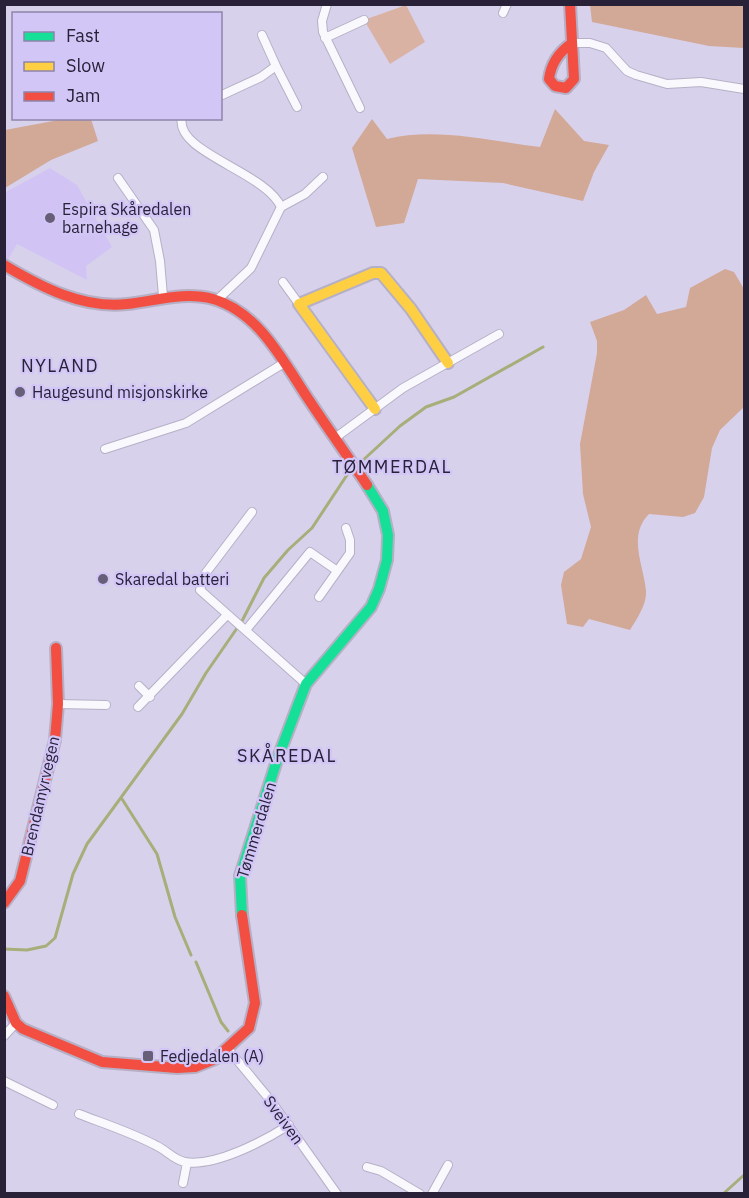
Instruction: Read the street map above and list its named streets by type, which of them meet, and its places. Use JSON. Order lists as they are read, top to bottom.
{
  "streets": {
    "street": ["Brendamyrvegen", "Tømmerdalen", "Sveiven"]
  },
  "crossings": [
    ["Tømmerdalen", "Sveiven"]
  ],
  "districts": ["NYLAND", "TØMMERDAL", "SKÅREDAL"],
  "places": {
    "other": ["Espira Skåredalen barnehage", "Haugesund misjonskirke", "Skaredal batteri"],
    "transit": ["Fedjedalen (A)"]
  },
  "legend": ["Fast", "Slow", "Jam"]
}
